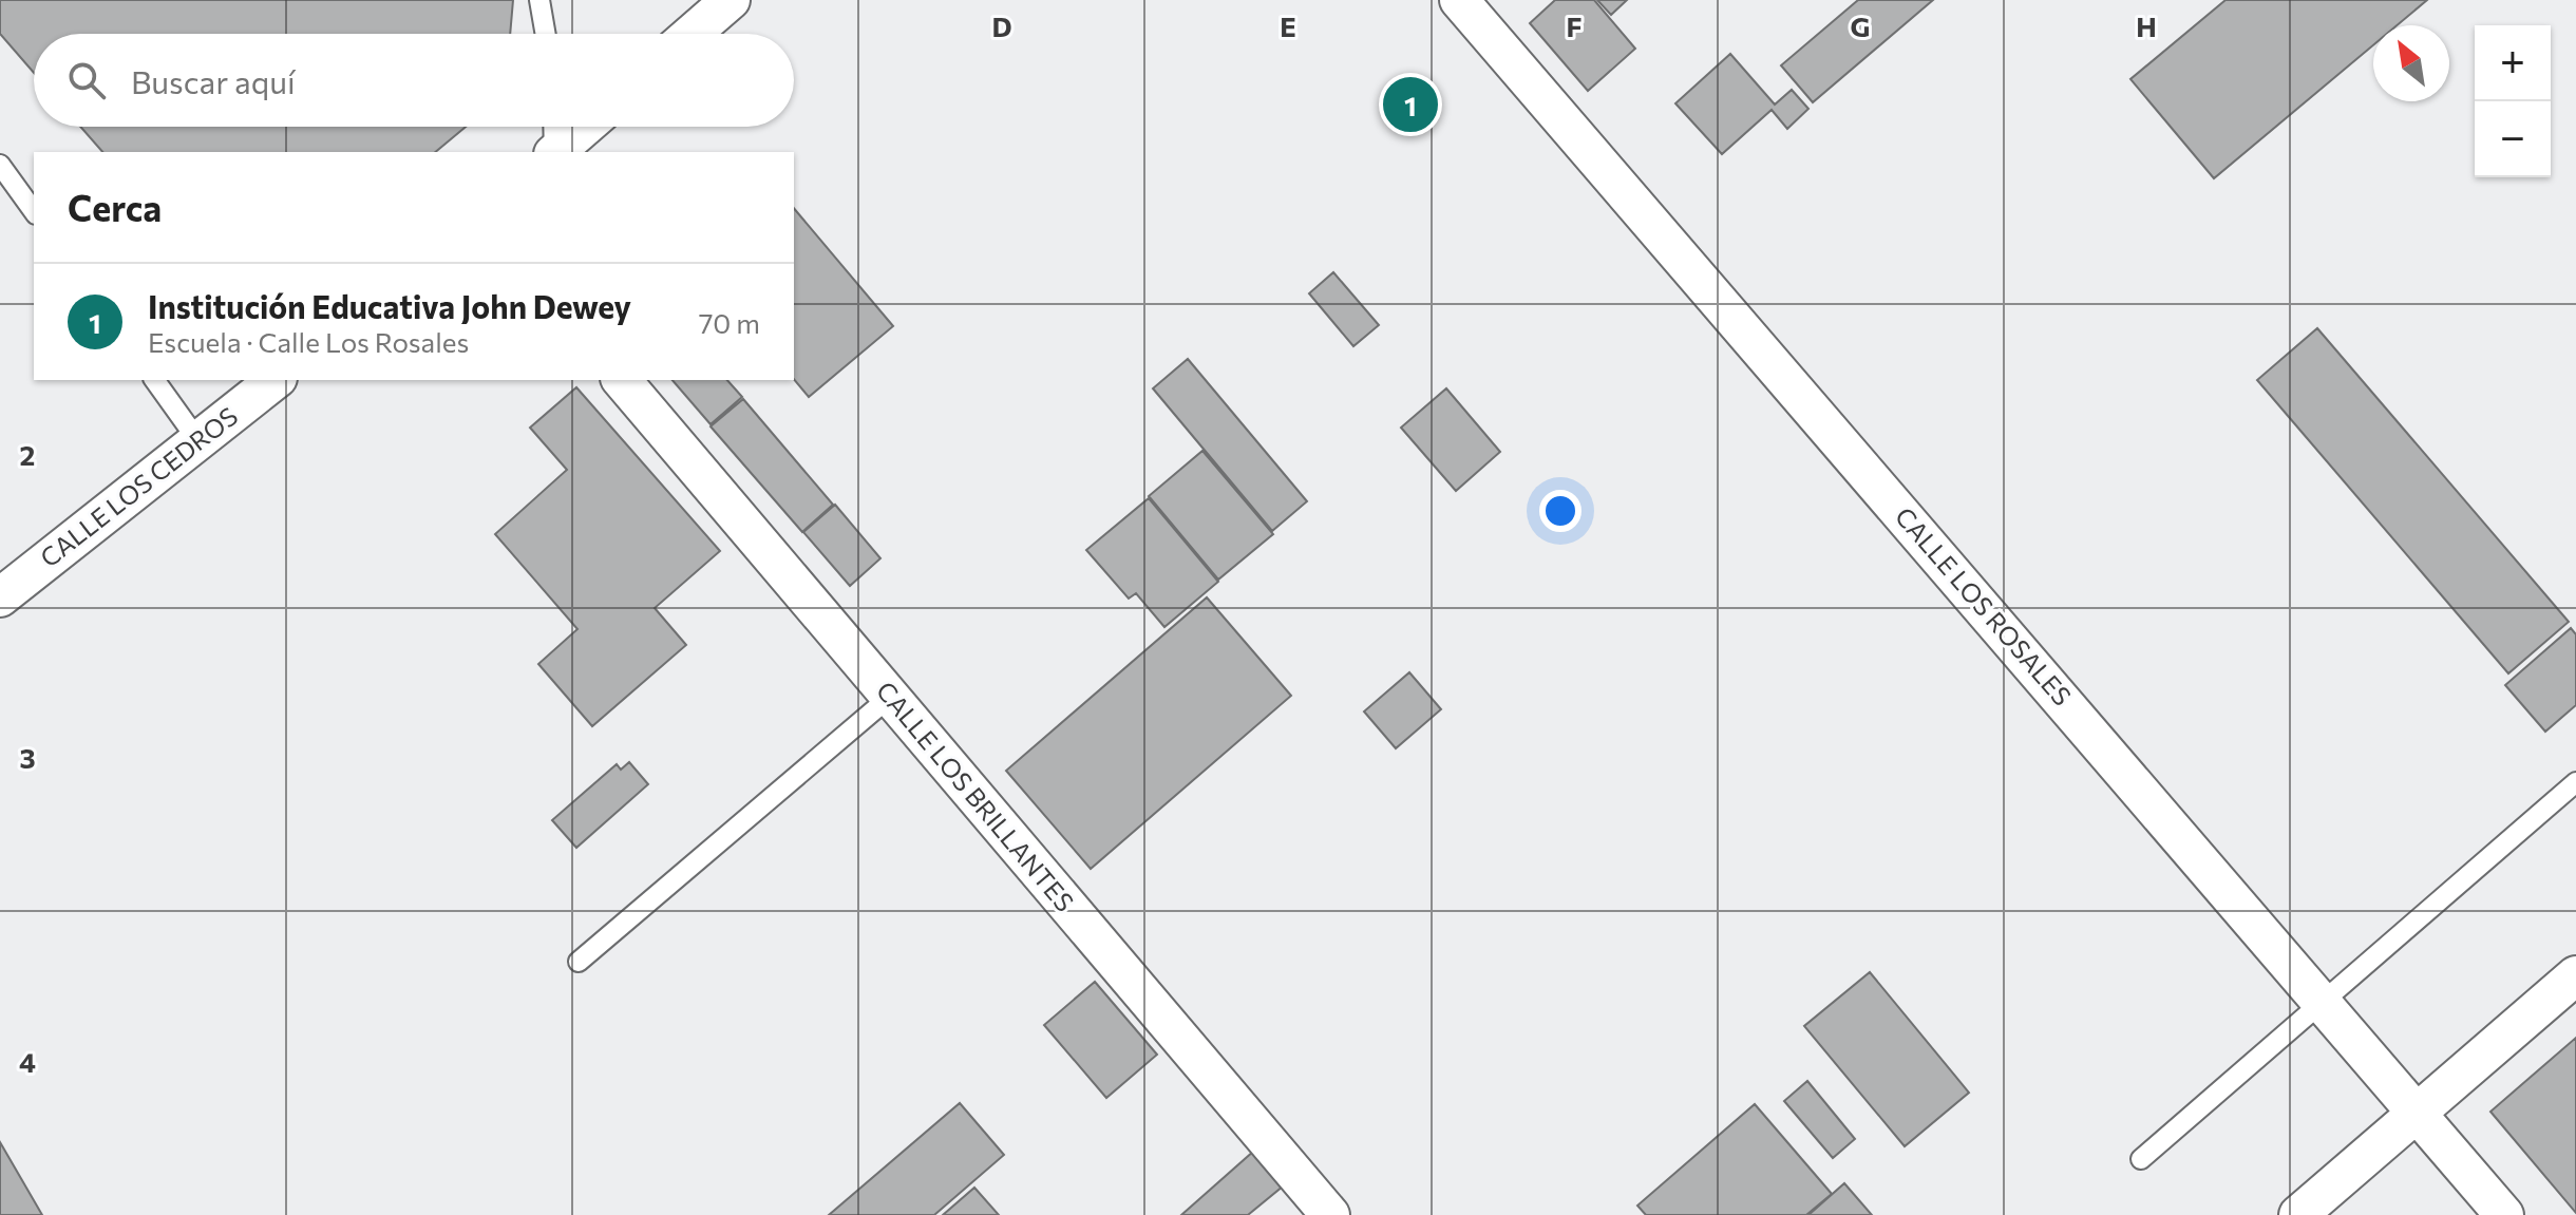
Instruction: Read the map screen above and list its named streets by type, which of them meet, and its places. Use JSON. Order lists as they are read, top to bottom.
{
  "streets": {
    "street": ["CALLE LOS CEDROS", "CALLE LOS ROSALES", "CALLE LOS BRILLANTES"]
  },
  "north": "top left",
  "page": {
    "map_buttons": ["+", "−"],
    "search": "Buscar aquí",
    "pins": "1",
    "heading": "Cerca",
    "list": [
      {
        "mark": "1",
        "name": "Institución Educativa John Dewey",
        "note": "Escuela · Calle Los Rosales",
        "value": "70 m"
      }
    ]
  },
  "grid": {
    "columns": [
      "D",
      "E",
      "F",
      "G",
      "H"
    ],
    "rows": ["2", "3", "4"]
  }
}
